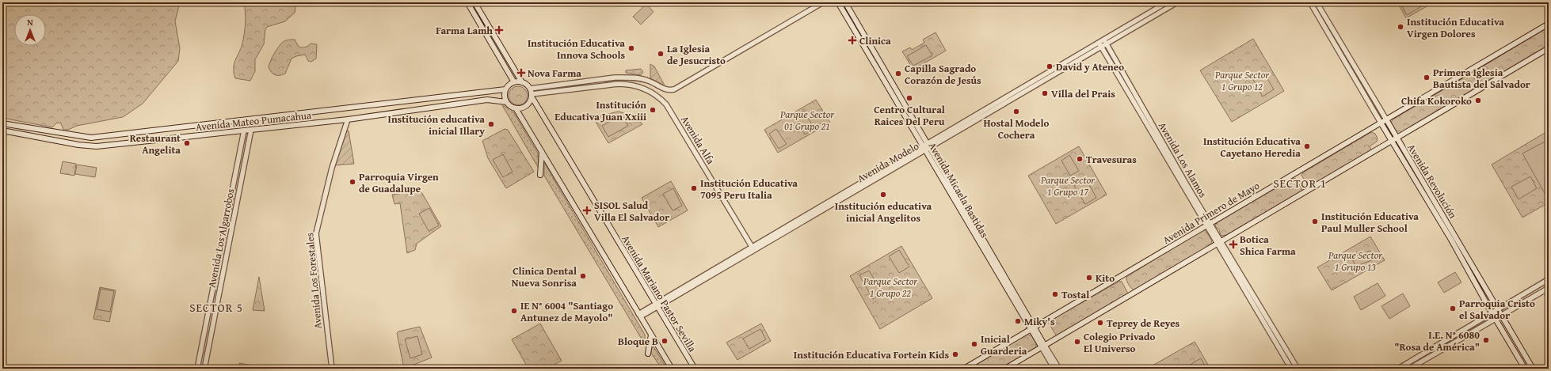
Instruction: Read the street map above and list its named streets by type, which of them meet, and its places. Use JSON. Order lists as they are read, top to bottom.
{
  "streets": {
    "main road": [
      "Avenida Mateo Pumacahua",
      "Avenida Revolución",
      "Avenida Micaela Bastidas",
      "Avenida Primero de Mayo",
      "Avenida Mariano Pastor Sevilla"
    ],
    "street": [
      "Avenida Alfa",
      "Avenida Los Alamos",
      "Avenida Modelo",
      "Avenida Los Algarrobos",
      "Avenida Los Forestales"
    ]
  },
  "crossings": [
    ["Avenida Mateo Pumacahua", "Avenida Alfa"],
    ["Avenida Mateo Pumacahua", "Avenida Los Algarrobos"],
    ["Avenida Mateo Pumacahua", "Avenida Los Forestales"],
    ["Avenida Mateo Pumacahua", "Avenida Mariano Pastor Sevilla"],
    ["Avenida Alfa", "Avenida Modelo"],
    ["Avenida Alfa", "Avenida Mariano Pastor Sevilla"],
    ["Avenida Los Alamos", "Avenida Modelo"],
    ["Avenida Los Alamos", "Avenida Primero de Mayo"],
    ["Avenida Modelo", "Avenida Micaela Bastidas"],
    ["Avenida Modelo", "Avenida Mariano Pastor Sevilla"],
    ["Avenida Revolución", "Avenida Primero de Mayo"],
    ["Avenida Micaela Bastidas", "Avenida Primero de Mayo"]
  ],
  "districts": ["SECTOR 1", "SECTOR 5"],
  "parks": [
    "Parque Sector 1 Grupo 12",
    "Parque Sector 01 Grupo 21",
    "Parque Sector 1 Grupo 17",
    "Parque Sector 1 Grupo 13",
    "Parque Sector 1 Grupo 22"
  ],
  "places": {
    "other": [
      "Institución Educativa Virgen Dolores",
      "Institución Educativa Innova Schools",
      "La Iglesia de Jesucristo",
      "David y Ateneo",
      "Capilla Sagrado Corazón de Jesús",
      "Primera Iglesia Bautista del Salvador",
      "Villa del Prais",
      "Centro Cultural Raices Del Peru",
      "Chifa Kokoroko",
      "Institución Educativa Juan Xxiii",
      "Hostal Modelo Cochera",
      "Institución educativa inicial Illary",
      "Restaurant Angelita",
      "Institución Educativa Cayetano Heredia",
      "Travesuras",
      "Parroquia Virgen de Guadalupe",
      "Institución Educativa 7095 Peru Italia",
      "Institución educativa inicial Angelitos",
      "Institución Educativa Paul Muller School",
      "Clinica Dental Nueva Sonrisa",
      "Kito",
      "Tostal",
      "Parroquia Cristo el Salvador",
      "IE N° 6004 \"Santiago Antunez de Mayolo\"",
      "Miky's",
      "Teprey de Reyes",
      "I.E. N° 6080 \"Rosa de América\"",
      "Bloque B",
      "Colegio Privado El Universo",
      "Inicial Guarderia",
      "Institución Educativa Fortein Kids"
    ],
    "health": [
      "Farma Lamh",
      "Clinica",
      "Nova Farma",
      "SISOL Salud Villa El Salvador",
      "Botica Shica Farma"
    ]
  },
  "north": "top"
}
